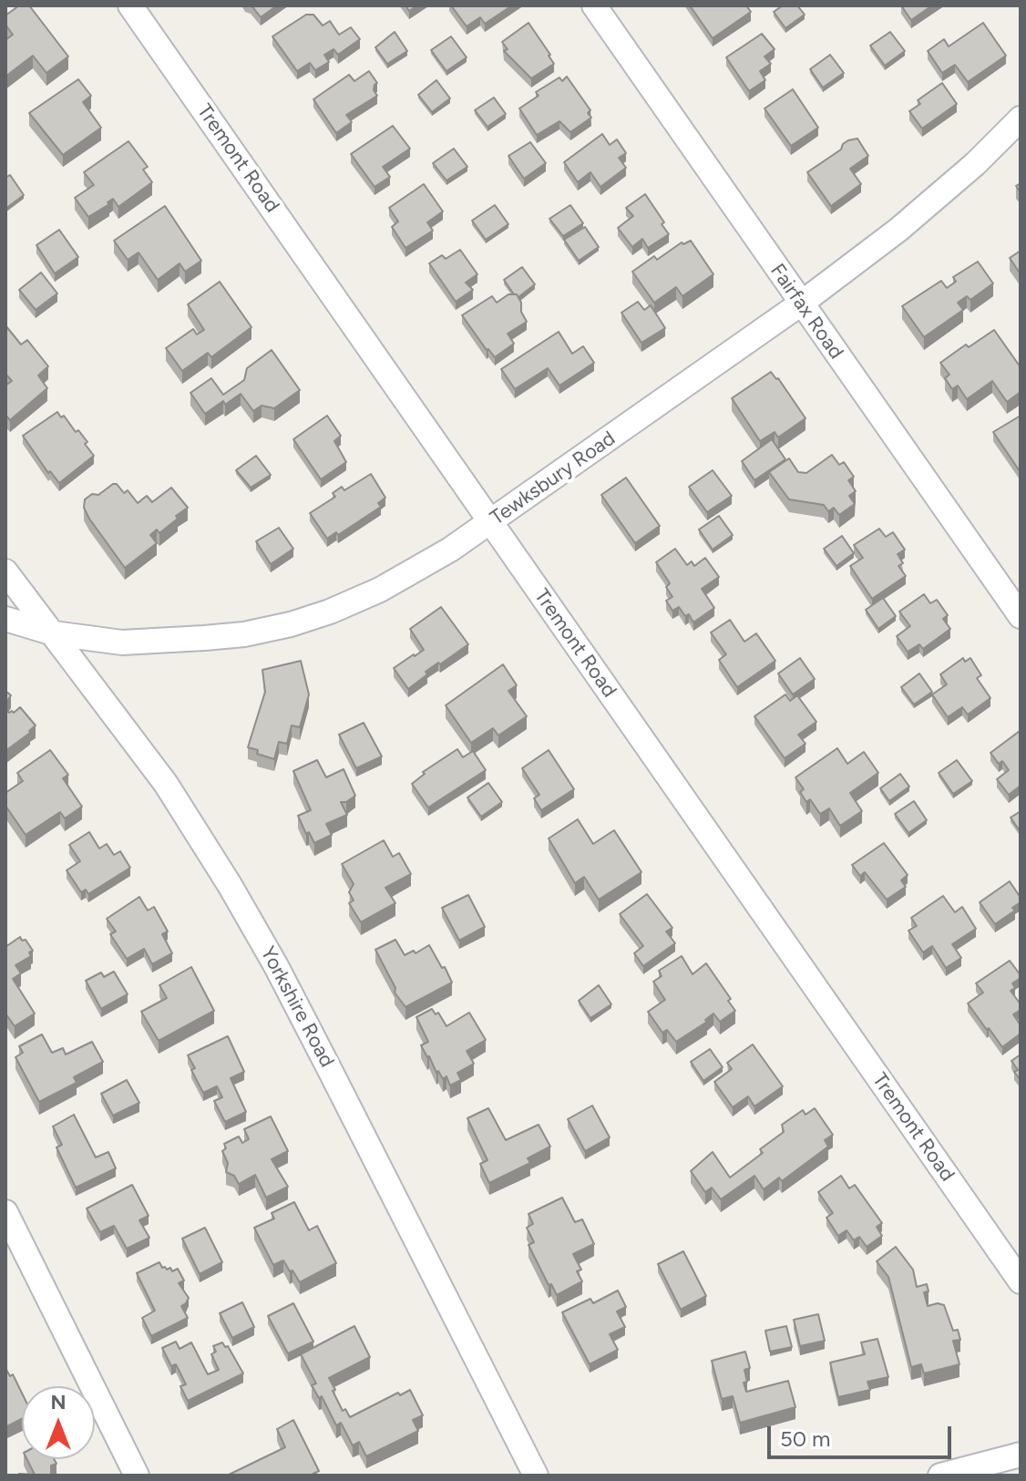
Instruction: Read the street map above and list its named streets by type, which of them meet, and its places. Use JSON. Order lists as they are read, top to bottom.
{
  "streets": {
    "street": [
      "Tremont Road",
      "Fairfax Road",
      "Tewksbury Road",
      "Yorkshire Road"
    ]
  },
  "crossings": [
    ["Tremont Road", "Tewksbury Road"],
    ["Fairfax Road", "Tewksbury Road"],
    ["Tewksbury Road", "Yorkshire Road"]
  ],
  "scale_bar": "50 m",
  "north": "top"
}
